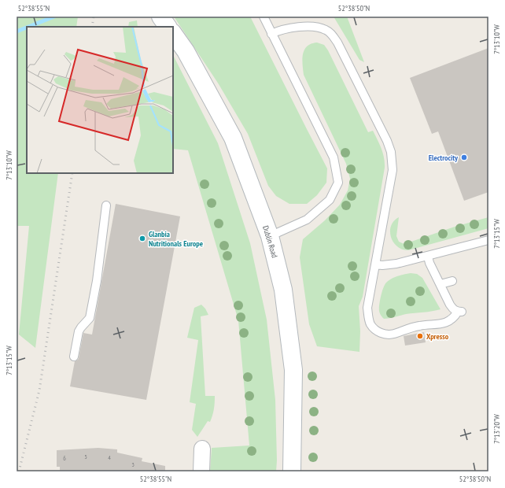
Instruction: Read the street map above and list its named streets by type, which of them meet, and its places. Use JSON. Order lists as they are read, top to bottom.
{
  "streets": {
    "main road": ["Dublin Road"]
  },
  "places": ["Electrocity", "Glanbia Nutritionals Europe", "Xpresso"],
  "house_numbers": [
    "5",
    "4",
    "6",
    "3"
  ],
  "coordinates": [
    "52°38'55\"N",
    "52°38'50\"N",
    "7°13'10\"W",
    "7°13'15\"W",
    "7°13'20\"W"
  ]
}
